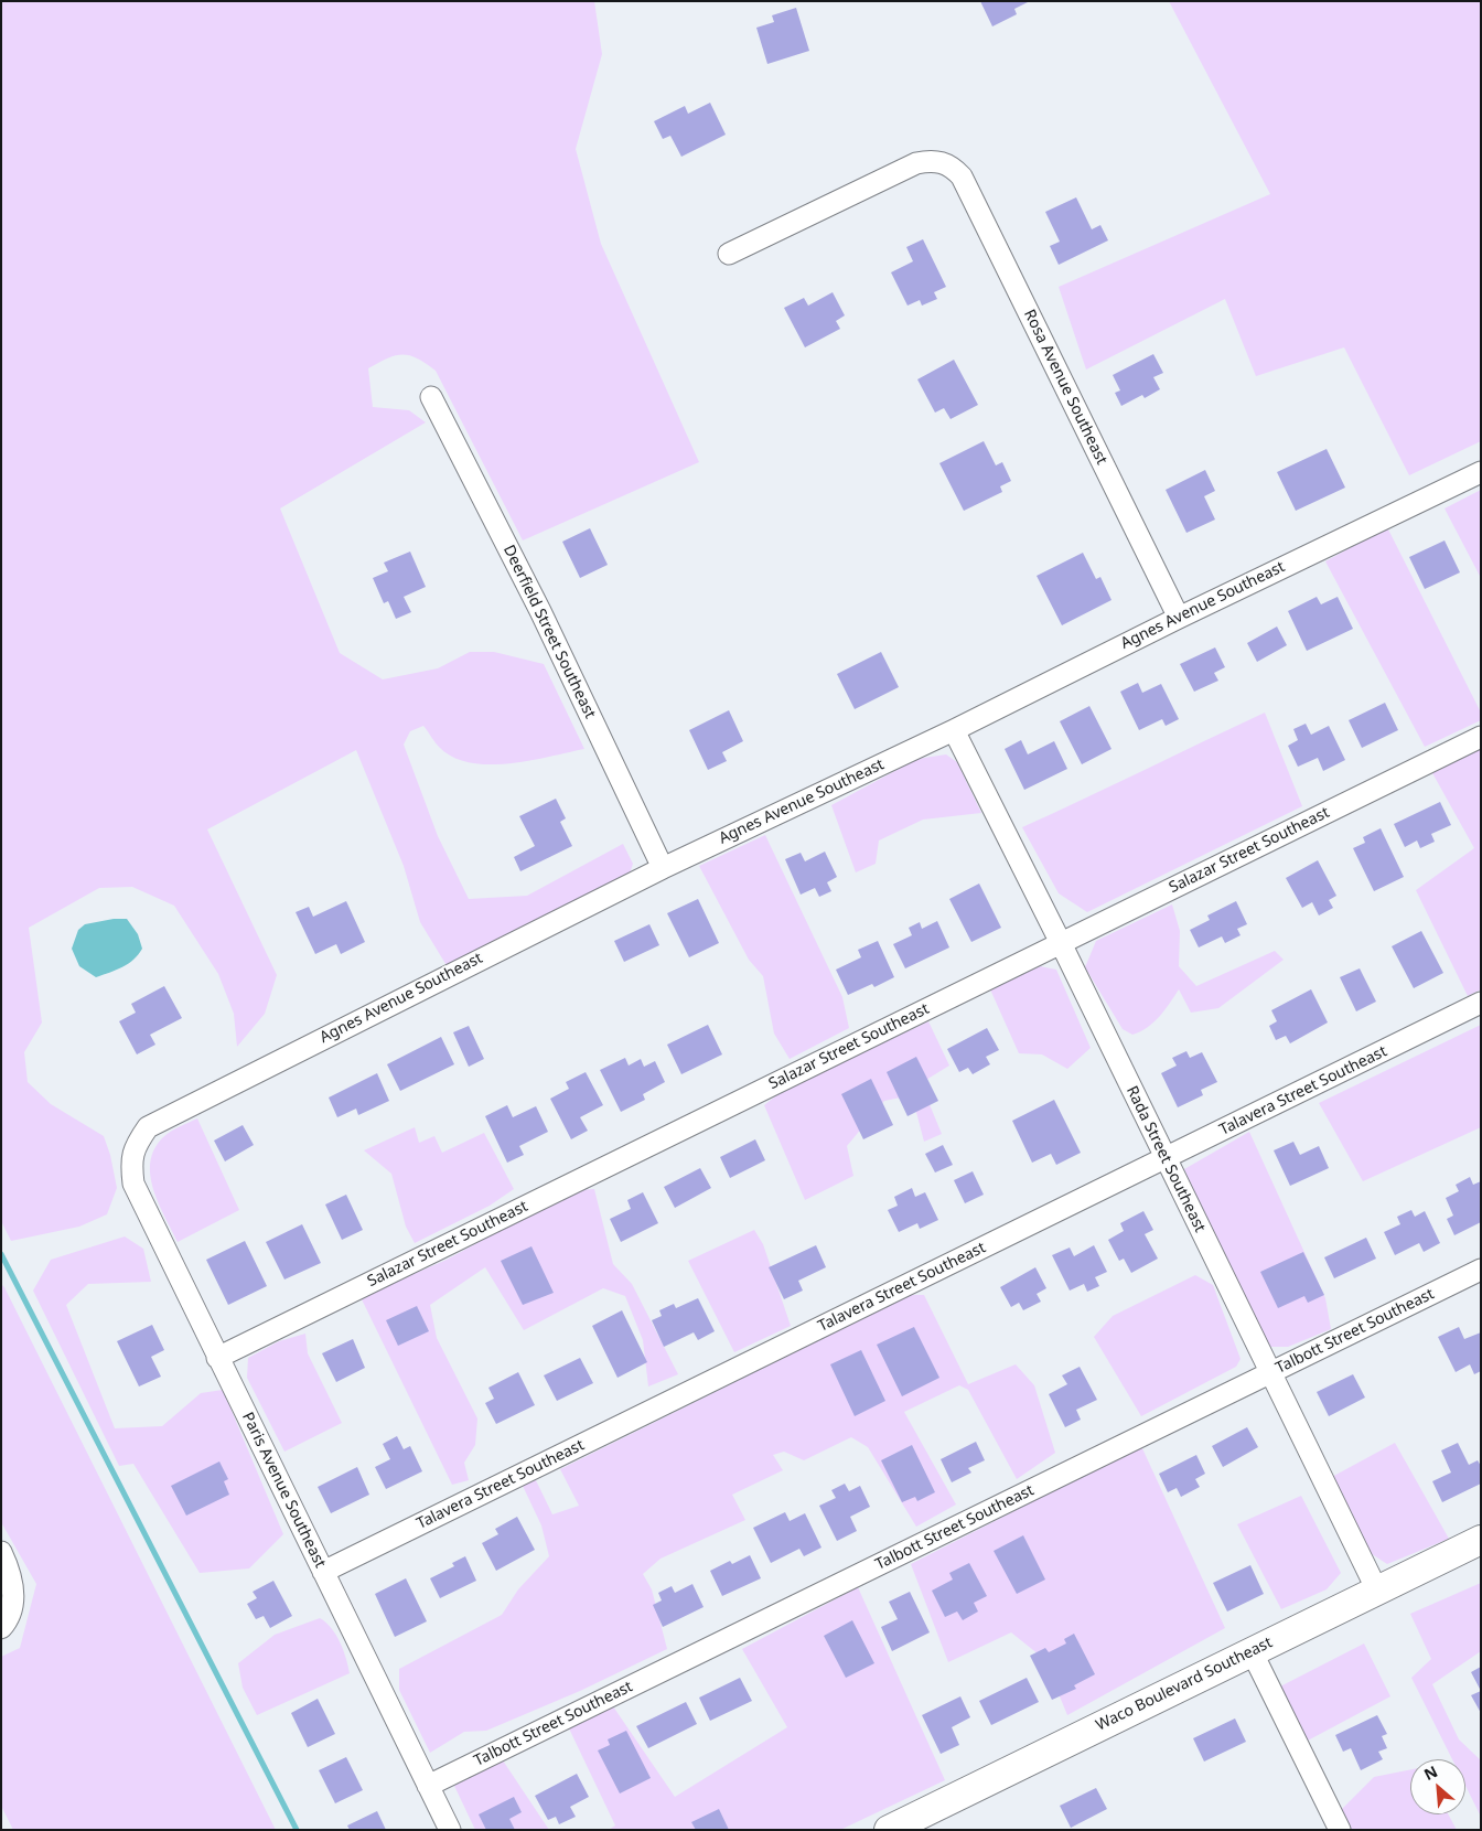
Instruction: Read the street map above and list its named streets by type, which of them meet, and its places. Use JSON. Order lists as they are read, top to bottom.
{
  "streets": {
    "street": [
      "Rosa Avenue Southeast",
      "Agnes Avenue Southeast",
      "Deerfield Street Southeast",
      "Salazar Street Southeast",
      "Talavera Street Southeast",
      "Rada Street Southeast",
      "Talbott Street Southeast",
      "Paris Avenue Southeast",
      "Waco Boulevard Southeast"
    ]
  },
  "crossings": [
    ["Rosa Avenue Southeast", "Agnes Avenue Southeast"],
    ["Agnes Avenue Southeast", "Deerfield Street Southeast"],
    ["Agnes Avenue Southeast", "Rada Street Southeast"],
    ["Agnes Avenue Southeast", "Paris Avenue Southeast"],
    ["Salazar Street Southeast", "Rada Street Southeast"],
    ["Salazar Street Southeast", "Paris Avenue Southeast"],
    ["Talavera Street Southeast", "Rada Street Southeast"],
    ["Talavera Street Southeast", "Paris Avenue Southeast"],
    ["Rada Street Southeast", "Talbott Street Southeast"],
    ["Rada Street Southeast", "Waco Boulevard Southeast"],
    ["Talbott Street Southeast", "Paris Avenue Southeast"]
  ],
  "north": "top left"
}
